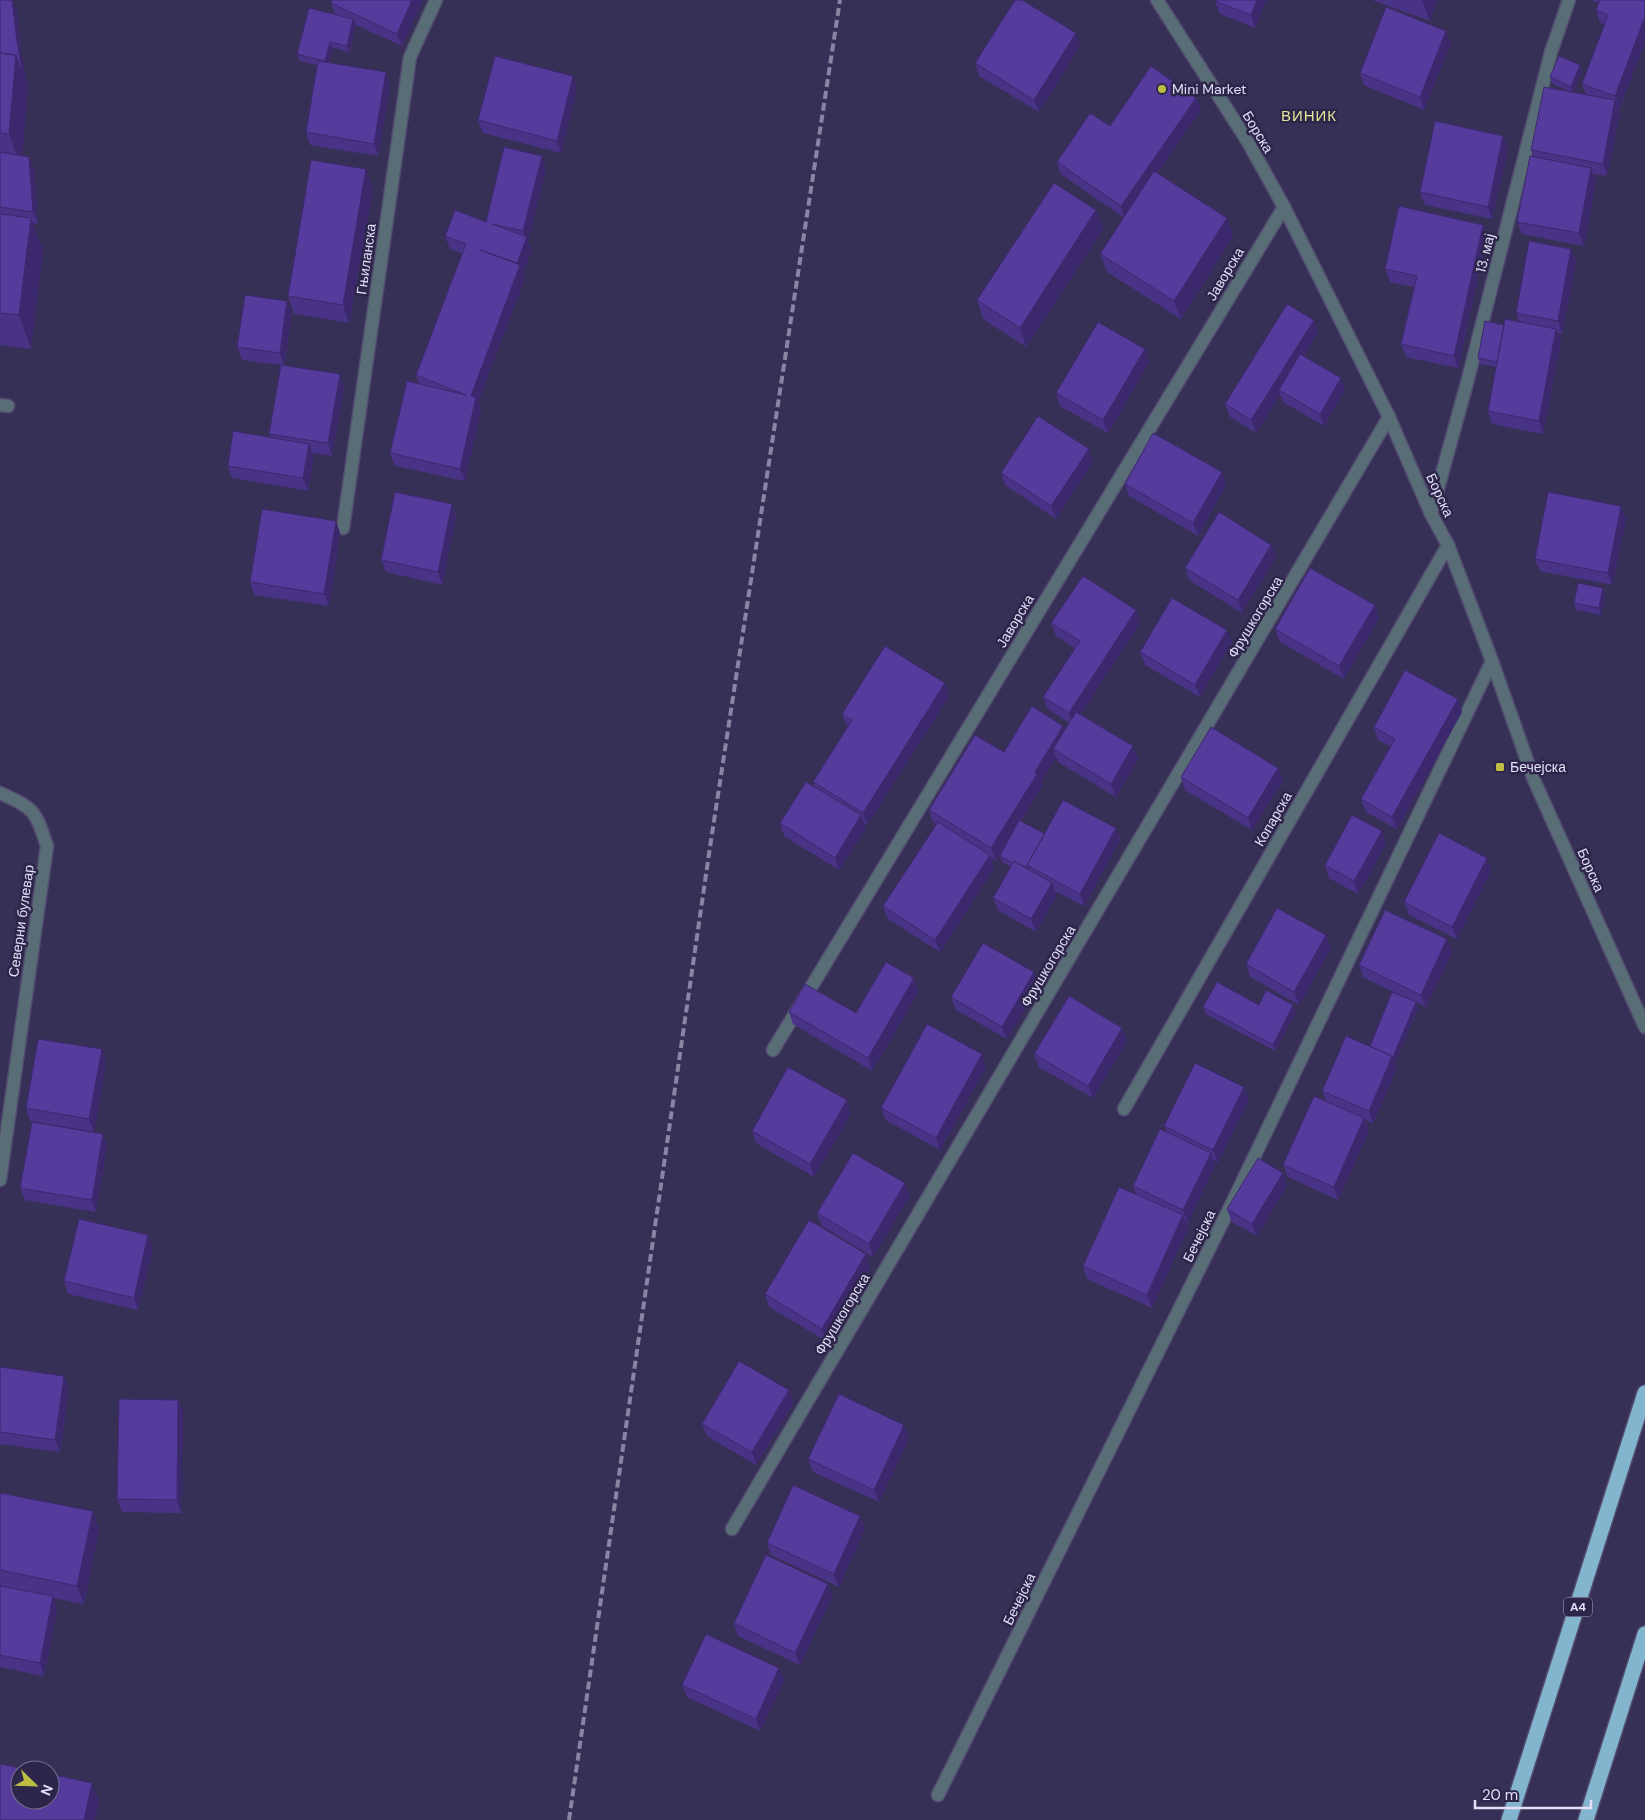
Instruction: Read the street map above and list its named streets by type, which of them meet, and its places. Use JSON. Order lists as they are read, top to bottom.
{
  "streets": {
    "highway": ["A4"],
    "street": [
      "Борска",
      "13. мај",
      "Гњиланска",
      "Јаворска",
      "Фрушкогорска",
      "Копарска",
      "Северни булевар",
      "Бечејска"
    ]
  },
  "crossings": [
    ["Борска", "13. мај"],
    ["Борска", "Јаворска"],
    ["Борска", "Фрушкогорска"],
    ["Борска", "Копарска"],
    ["Борска", "Бечејска"]
  ],
  "districts": ["ВИНИК"],
  "places": {
    "other": ["Mini Market"],
    "transit": ["Бечејска"]
  },
  "scale_bar": "20 m",
  "north": "bottom right"
}
